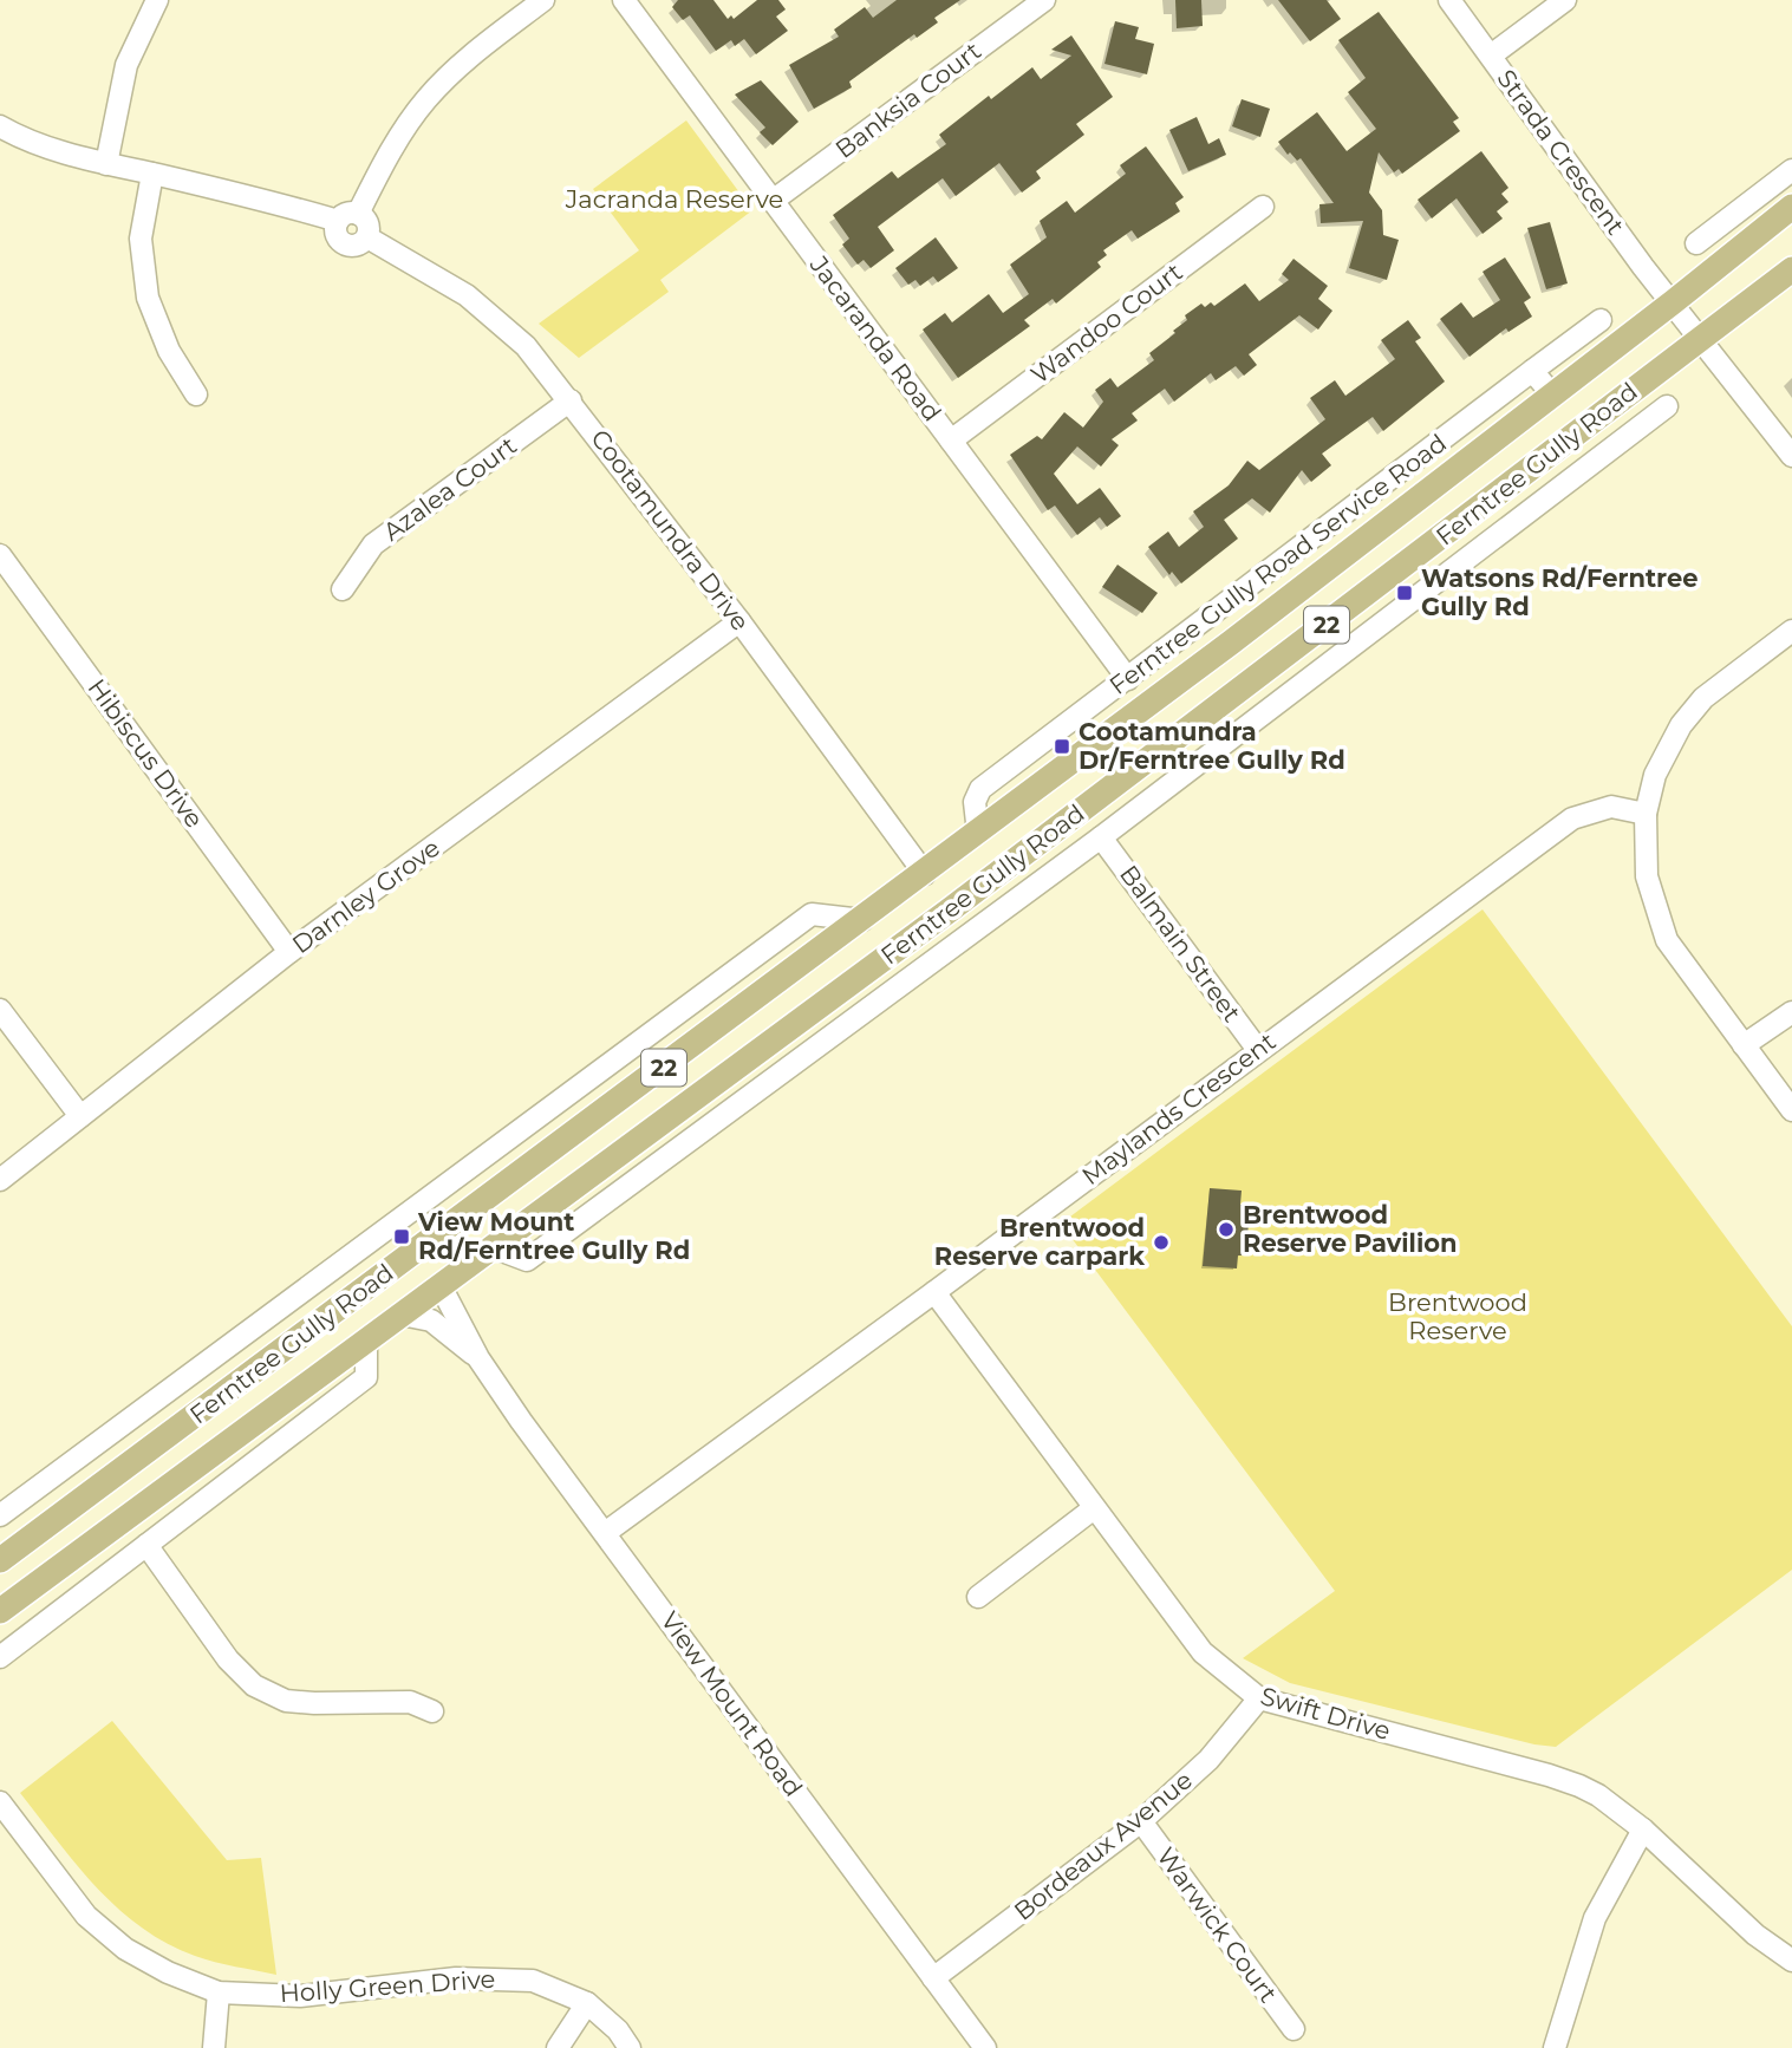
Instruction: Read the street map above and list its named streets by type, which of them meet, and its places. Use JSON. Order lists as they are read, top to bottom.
{
  "streets": {
    "main road": ["Ferntree Gully Road", "22"],
    "street": [
      "Banksia Court",
      "Strada Crescent",
      "Wandoo Court",
      "Jacaranda Road",
      "Azalea Court",
      "Cootamundra Drive",
      "Ferntree Gully Road Service Road",
      "Hibiscus Drive",
      "Darnley Grove",
      "Balmain Street",
      "Maylands Crescent",
      "View Mount Road",
      "Swift Drive",
      "Bordeaux Avenue",
      "Warwick Court",
      "Holly Green Drive"
    ]
  },
  "crossings": [
    ["Banksia Court", "Jacaranda Road"],
    ["Strada Crescent", "Ferntree Gully Road"],
    ["Wandoo Court", "Jacaranda Road"],
    ["Jacaranda Road", "Ferntree Gully Road Service Road"],
    ["Ferntree Gully Road", "Cootamundra Drive"],
    ["Ferntree Gully Road", "Ferntree Gully Road Service Road"],
    ["Ferntree Gully Road", "View Mount Road"],
    ["Azalea Court", "Cootamundra Drive"],
    ["Cootamundra Drive", "Darnley Grove"],
    ["Hibiscus Drive", "Darnley Grove"],
    ["Balmain Street", "Maylands Crescent"],
    ["Maylands Crescent", "View Mount Road"],
    ["Maylands Crescent", "Swift Drive"],
    ["View Mount Road", "Bordeaux Avenue"],
    ["Swift Drive", "Bordeaux Avenue"],
    ["Bordeaux Avenue", "Warwick Court"]
  ],
  "parks": ["Jacranda Reserve", "Brentwood Reserve"],
  "places": {
    "transit": ["Watsons Rd/Ferntree Gully Rd", "Cootamundra Dr/Ferntree Gully Rd", "View Mount Rd/Ferntree Gully Rd"],
    "other": ["Brentwood Reserve Pavilion", "Brentwood Reserve carpark"]
  }
}
